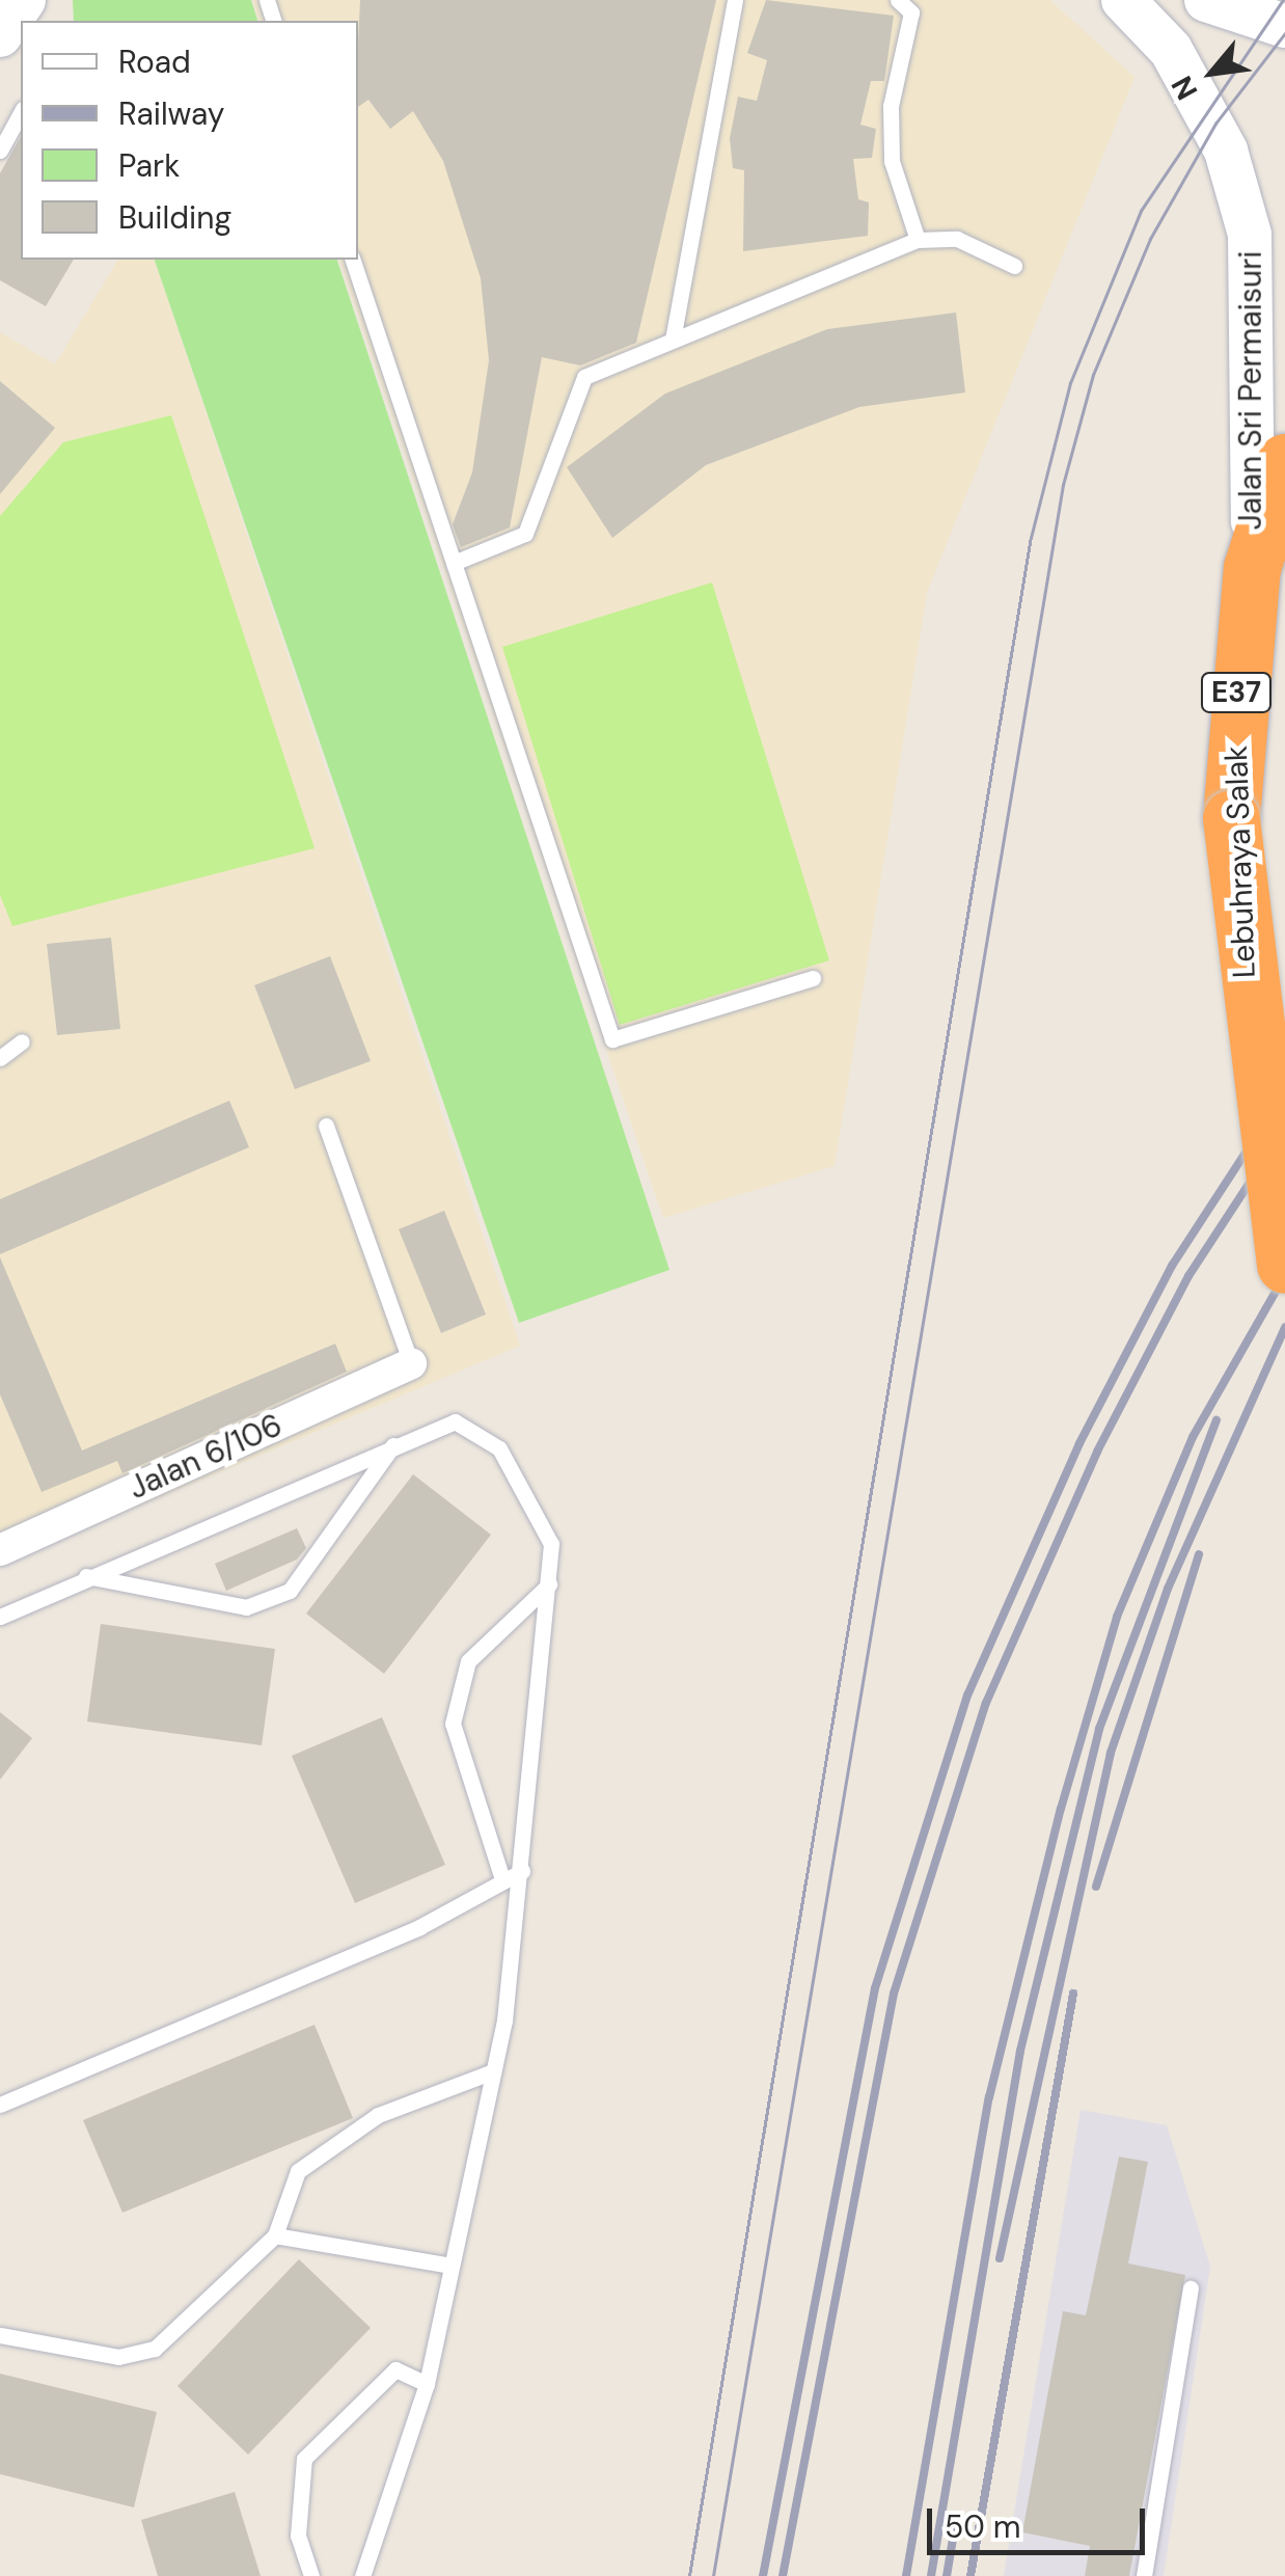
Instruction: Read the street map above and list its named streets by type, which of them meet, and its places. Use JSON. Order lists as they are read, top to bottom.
{
  "streets": {
    "highway": ["E37", "Lebuhraya Salak"],
    "main road": ["Jalan Sri Permaisuri"],
    "street": ["Jalan 6/106"]
  },
  "crossings": [
    ["Jalan Sri Permaisuri", "Lebuhraya Salak"]
  ],
  "legend": [
    "Road",
    "Railway",
    "Park",
    "Building"
  ],
  "scale_bar": "50 m",
  "north": "bottom left"
}
